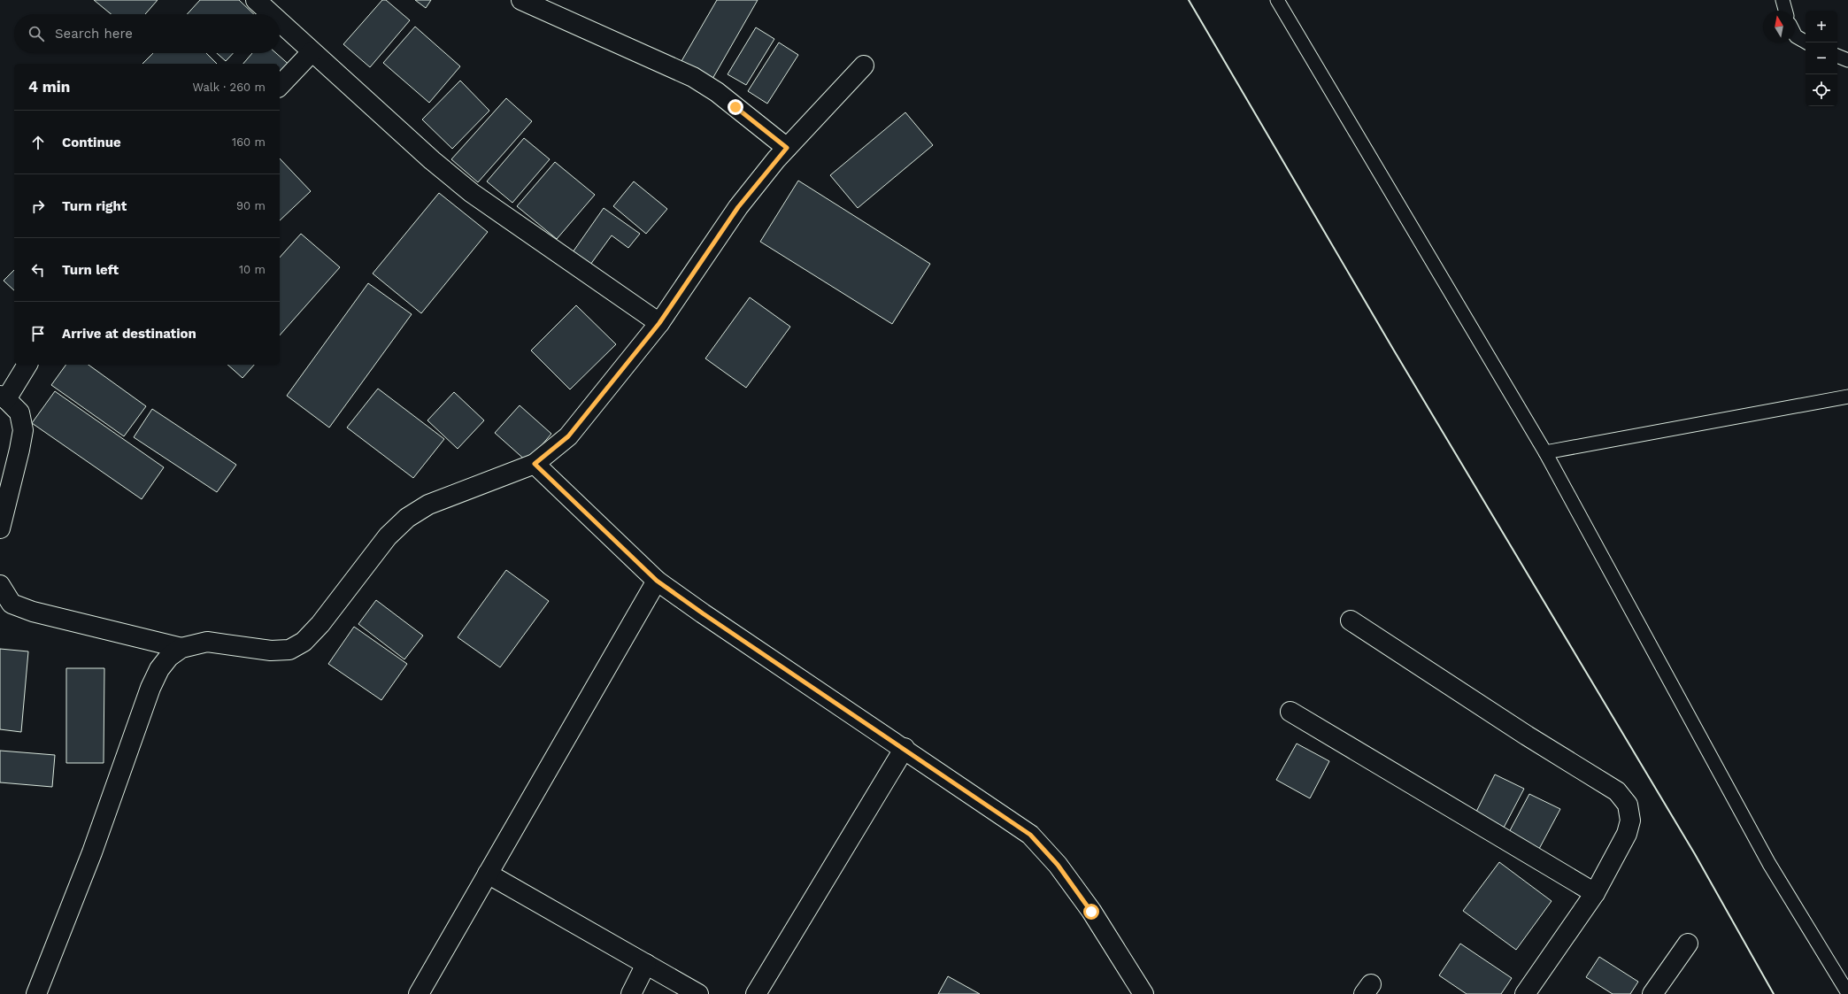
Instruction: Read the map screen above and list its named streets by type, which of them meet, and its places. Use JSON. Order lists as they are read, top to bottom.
{
  "north": "top",
  "page": {
    "map_buttons": ["+", "−"],
    "search": "Search here",
    "heading": ["4 min", "Walk · 260 m"],
    "list": [
      ["Continue", "160 m"],
      ["Turn right", "90 m"],
      ["Turn left", "10 m"],
      "Arrive at destination"
    ]
  }
}
